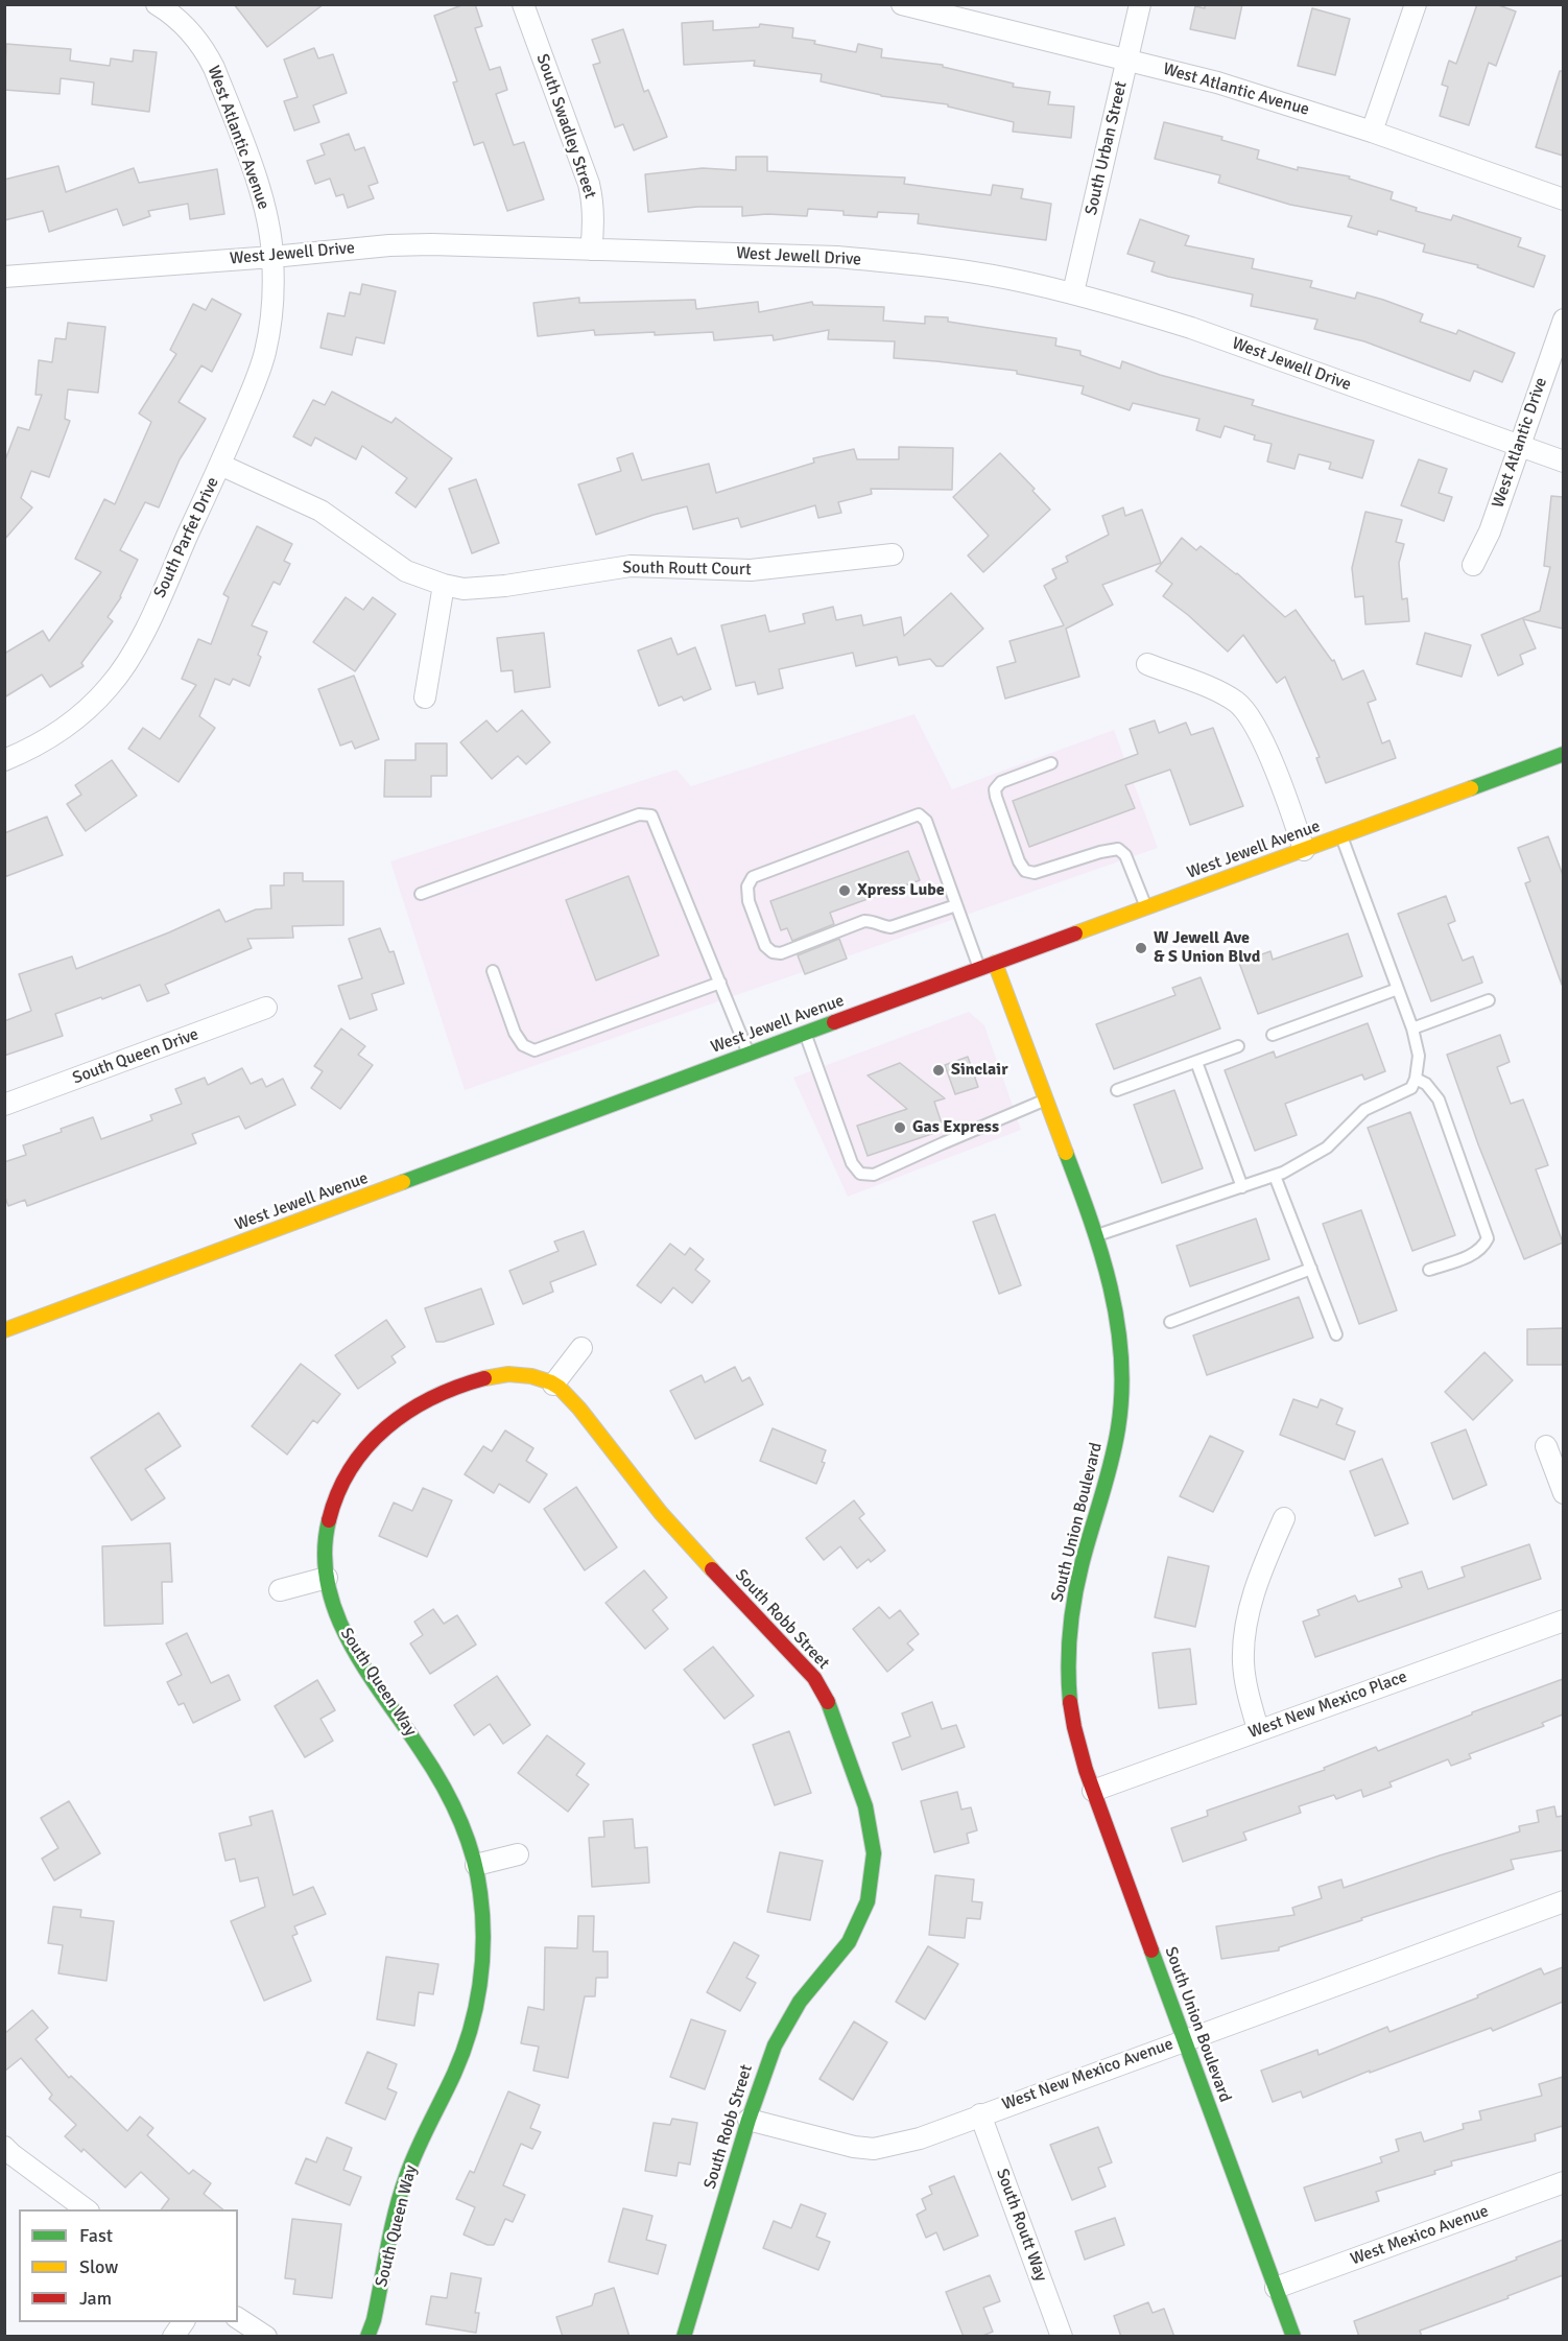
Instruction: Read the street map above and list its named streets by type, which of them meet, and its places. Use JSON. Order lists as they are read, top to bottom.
{
  "streets": {
    "main road": [
      "West Jewell Avenue",
      "South Union Boulevard",
      "South Robb Street",
      "South Queen Way"
    ],
    "street": [
      "West Atlantic Avenue",
      "South Swadley Street",
      "South Urban Street",
      "West Jewell Drive",
      "West Atlantic Drive",
      "South Parfet Drive",
      "South Routt Court",
      "South Queen Drive",
      "West New Mexico Place",
      "West New Mexico Avenue",
      "South Routt Way",
      "West Mexico Avenue"
    ]
  },
  "crossings": [
    ["West Atlantic Avenue", "South Urban Street"],
    ["West Atlantic Avenue", "West Jewell Drive"],
    ["West Atlantic Avenue", "South Parfet Drive"],
    ["South Swadley Street", "West Jewell Drive"],
    ["South Urban Street", "West Jewell Drive"],
    ["West Jewell Drive", "West Atlantic Drive"],
    ["West Jewell Drive", "South Parfet Drive"],
    ["South Parfet Drive", "South Routt Court"],
    ["West Jewell Avenue", "South Union Boulevard"],
    ["South Union Boulevard", "West New Mexico Place"],
    ["South Union Boulevard", "West New Mexico Avenue"],
    ["South Union Boulevard", "West Mexico Avenue"],
    ["South Robb Street", "South Queen Way"],
    ["South Robb Street", "West New Mexico Avenue"],
    ["West New Mexico Avenue", "South Routt Way"]
  ],
  "places": [
    "Xpress Lube",
    "W Jewell Ave & S Union Blvd",
    "Sinclair",
    "Gas Express"
  ],
  "legend": ["Fast", "Slow", "Jam"]
}
